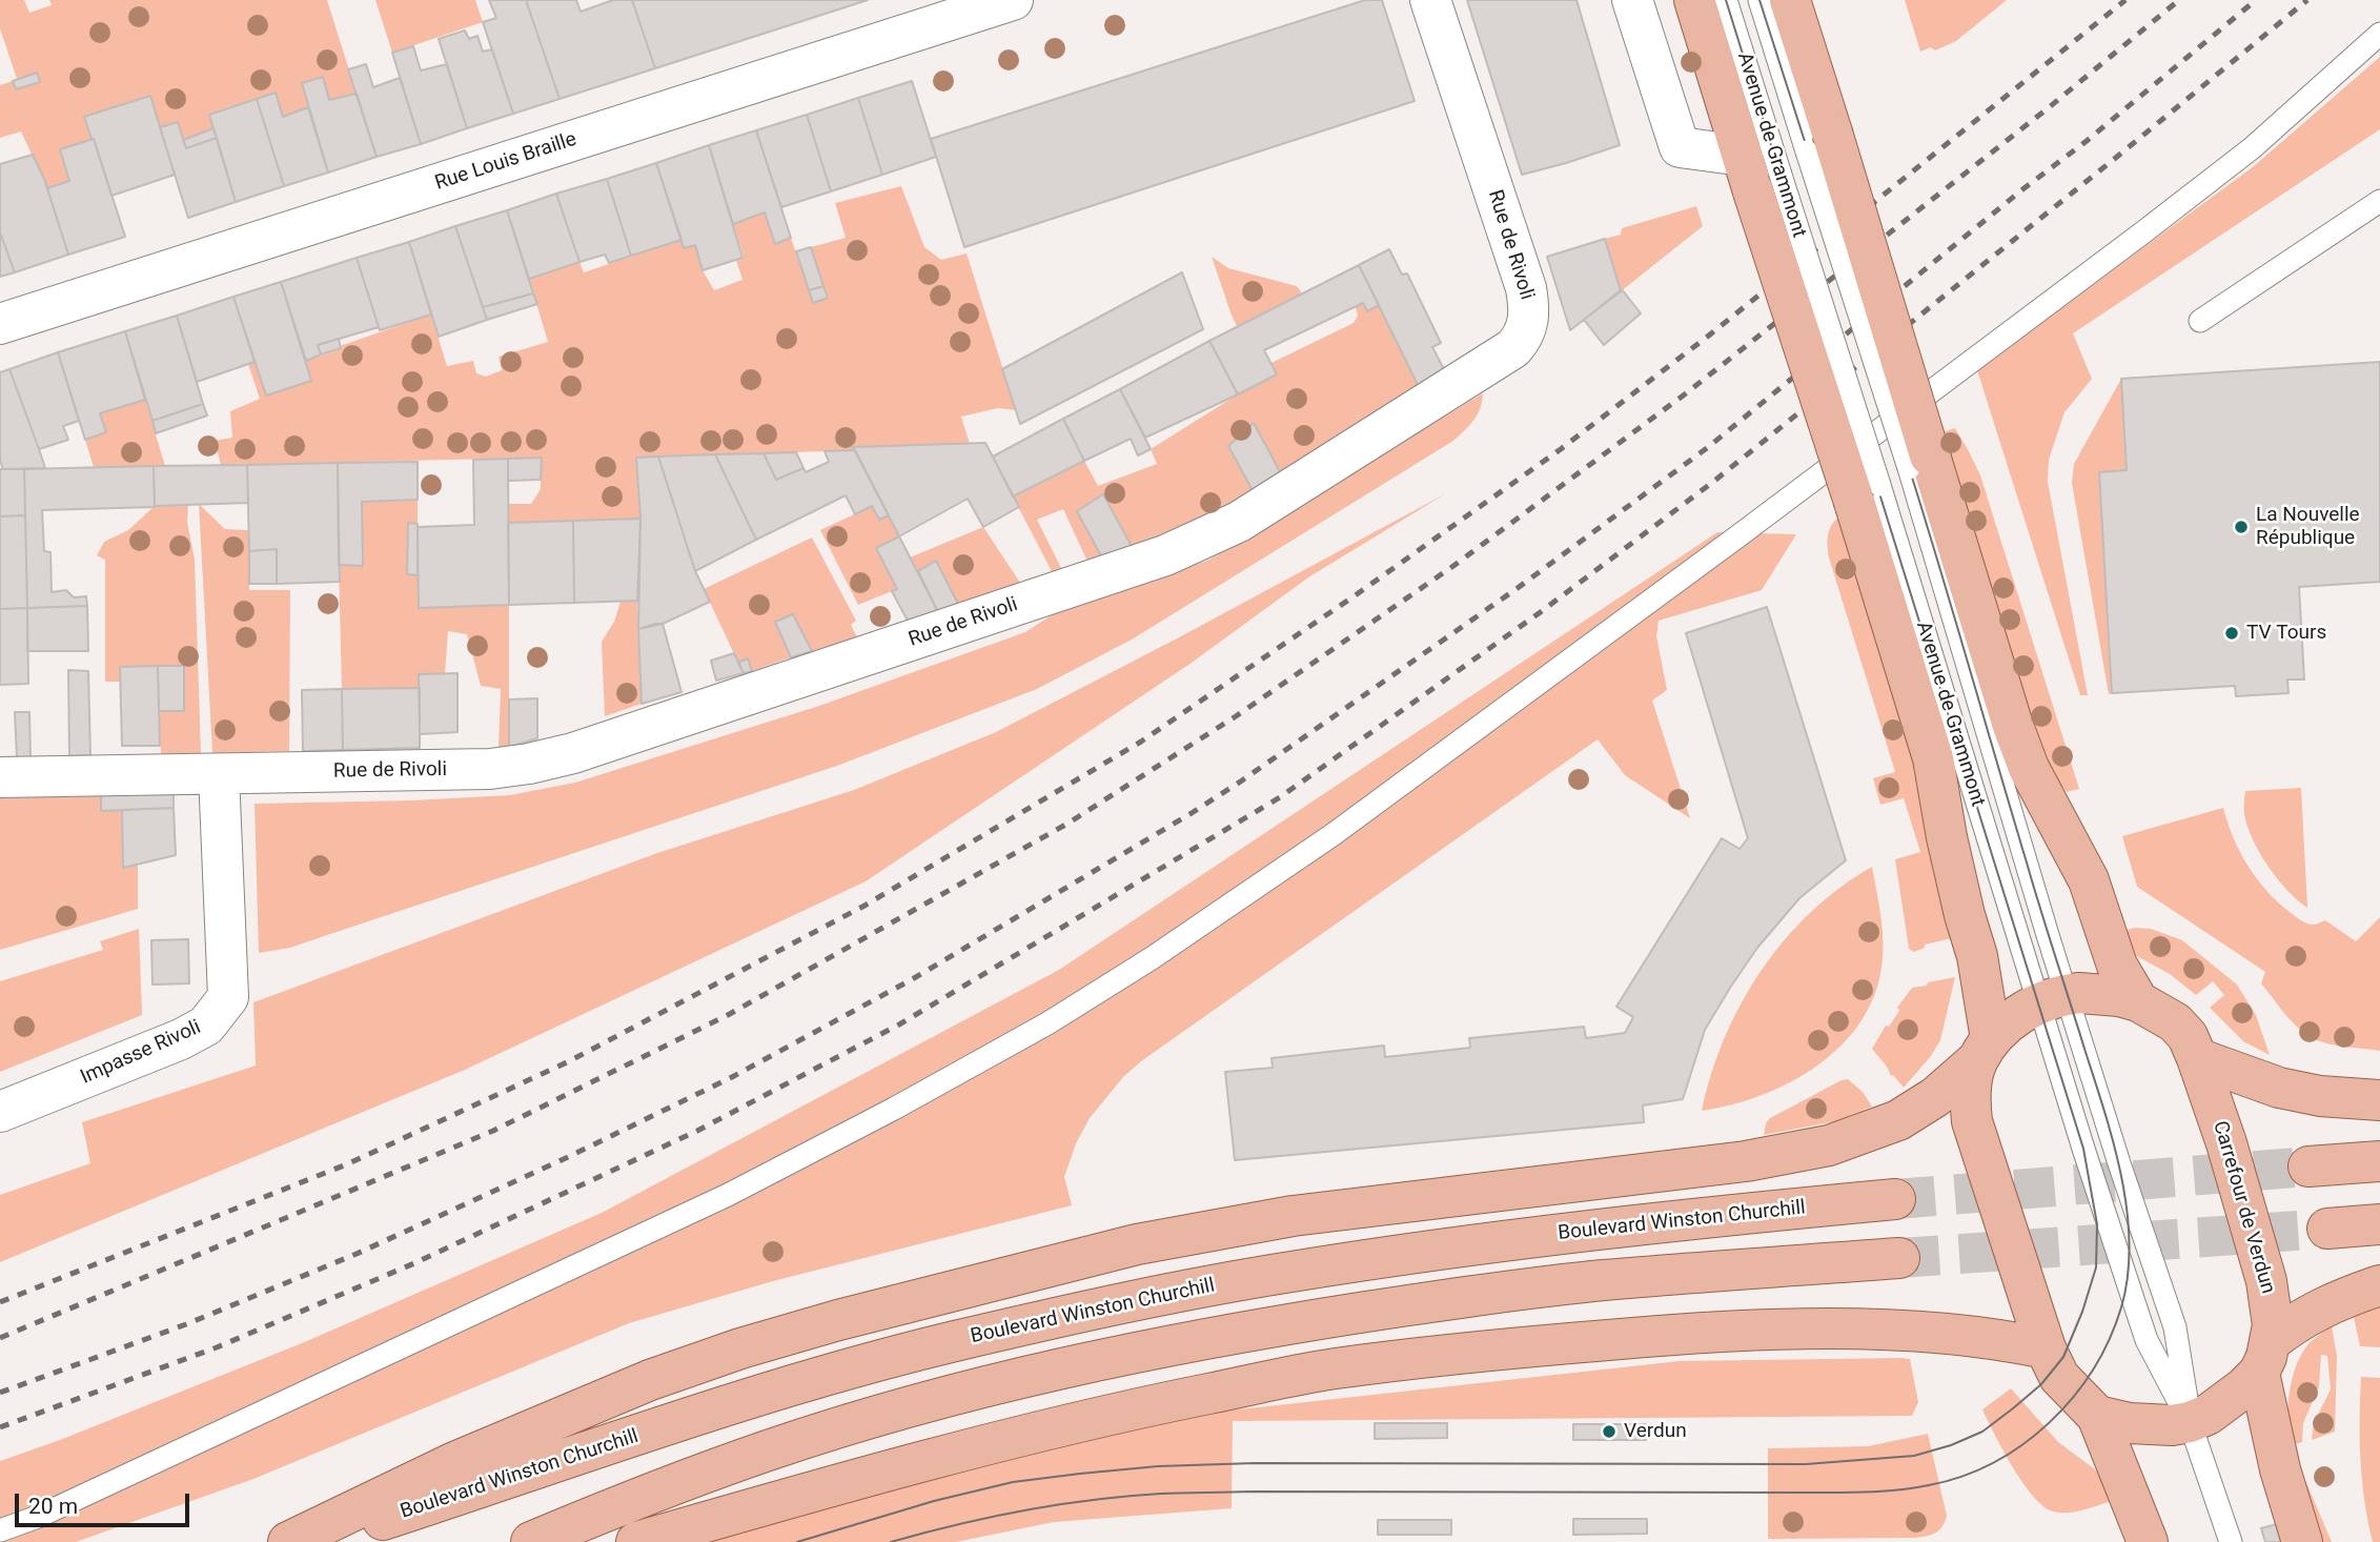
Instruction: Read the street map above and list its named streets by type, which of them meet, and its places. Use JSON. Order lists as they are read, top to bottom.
{
  "streets": {
    "main road": ["Avenue de Grammont", "Carrefour de Verdun", "Boulevard Winston Churchill"],
    "street": ["Rue Louis Braille", "Rue de Rivoli", "Impasse Rivoli"]
  },
  "crossings": [
    ["Avenue de Grammont", "Carrefour de Verdun"],
    ["Rue de Rivoli", "Impasse Rivoli"]
  ],
  "places": ["La Nouvelle République", "TV Tours", "Verdun"],
  "scale_bar": "20 m"
}
